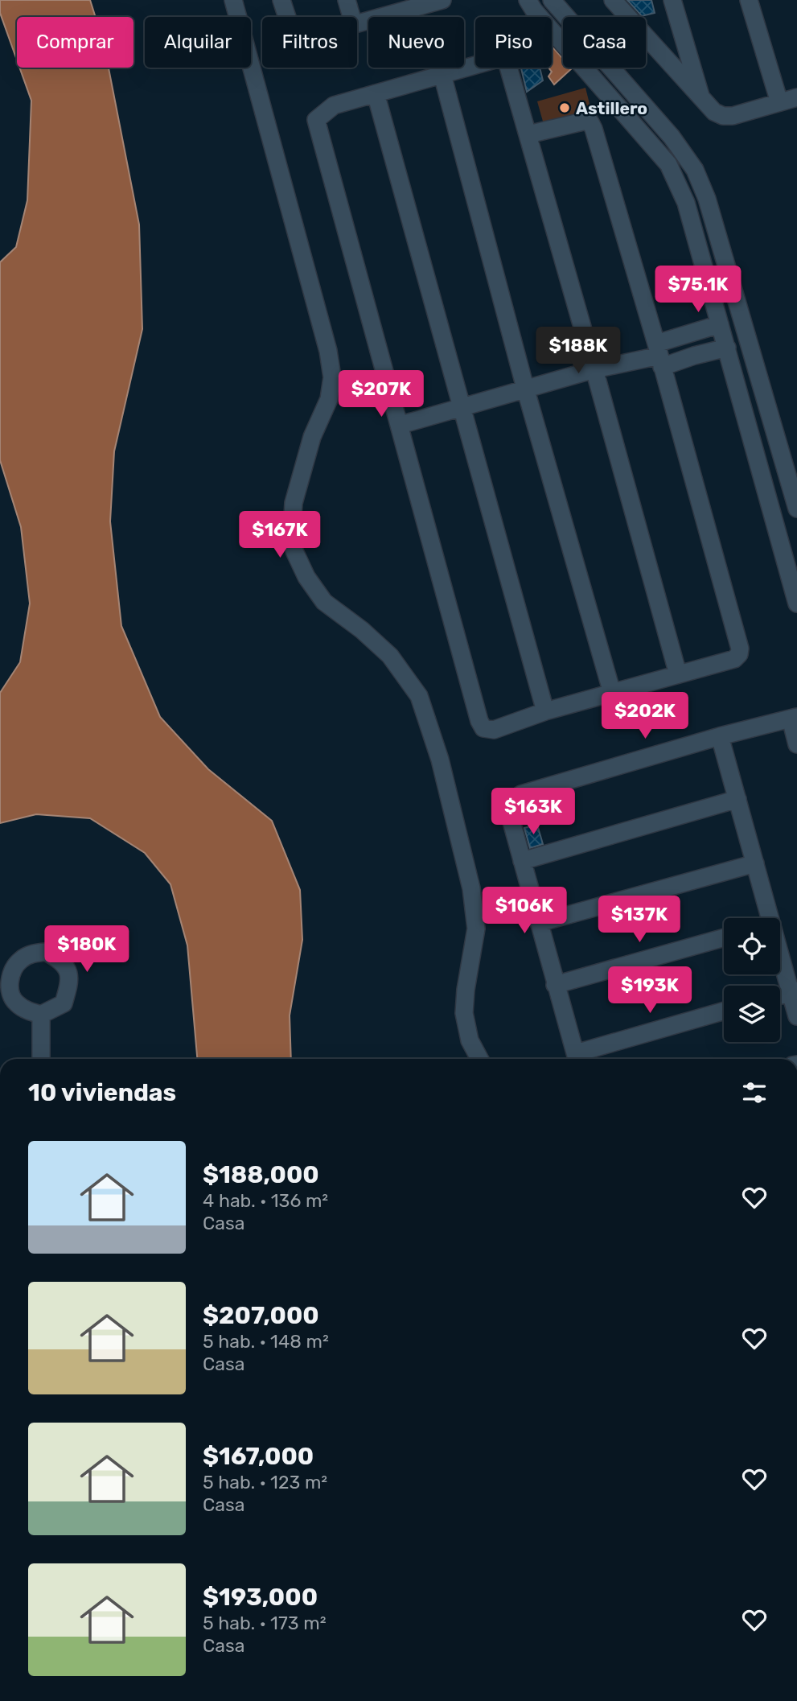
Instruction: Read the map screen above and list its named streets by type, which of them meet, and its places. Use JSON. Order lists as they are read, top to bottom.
{
  "places": ["Astillero"],
  "page": {
    "chip": [
      "Comprar",
      "Alquilar",
      "Filtros",
      "Nuevo",
      "Piso",
      "Casa"
    ],
    "price": [
      "$75.1K",
      "$188K",
      "$207K",
      "$167K",
      "$202K",
      "$163K",
      "$106K",
      "$137K",
      "$180K",
      "$193K"
    ],
    "heading": "10 viviendas",
    "list": [
      {
        "name": "$188,000",
        "note": "4 hab. · 136 m² · Casa"
      },
      {
        "name": "$207,000",
        "note": "5 hab. · 148 m² · Casa"
      },
      {
        "name": "$167,000",
        "note": "5 hab. · 123 m² · Casa"
      },
      {
        "name": "$193,000",
        "note": "5 hab. · 173 m² · Casa"
      }
    ]
  }
}
